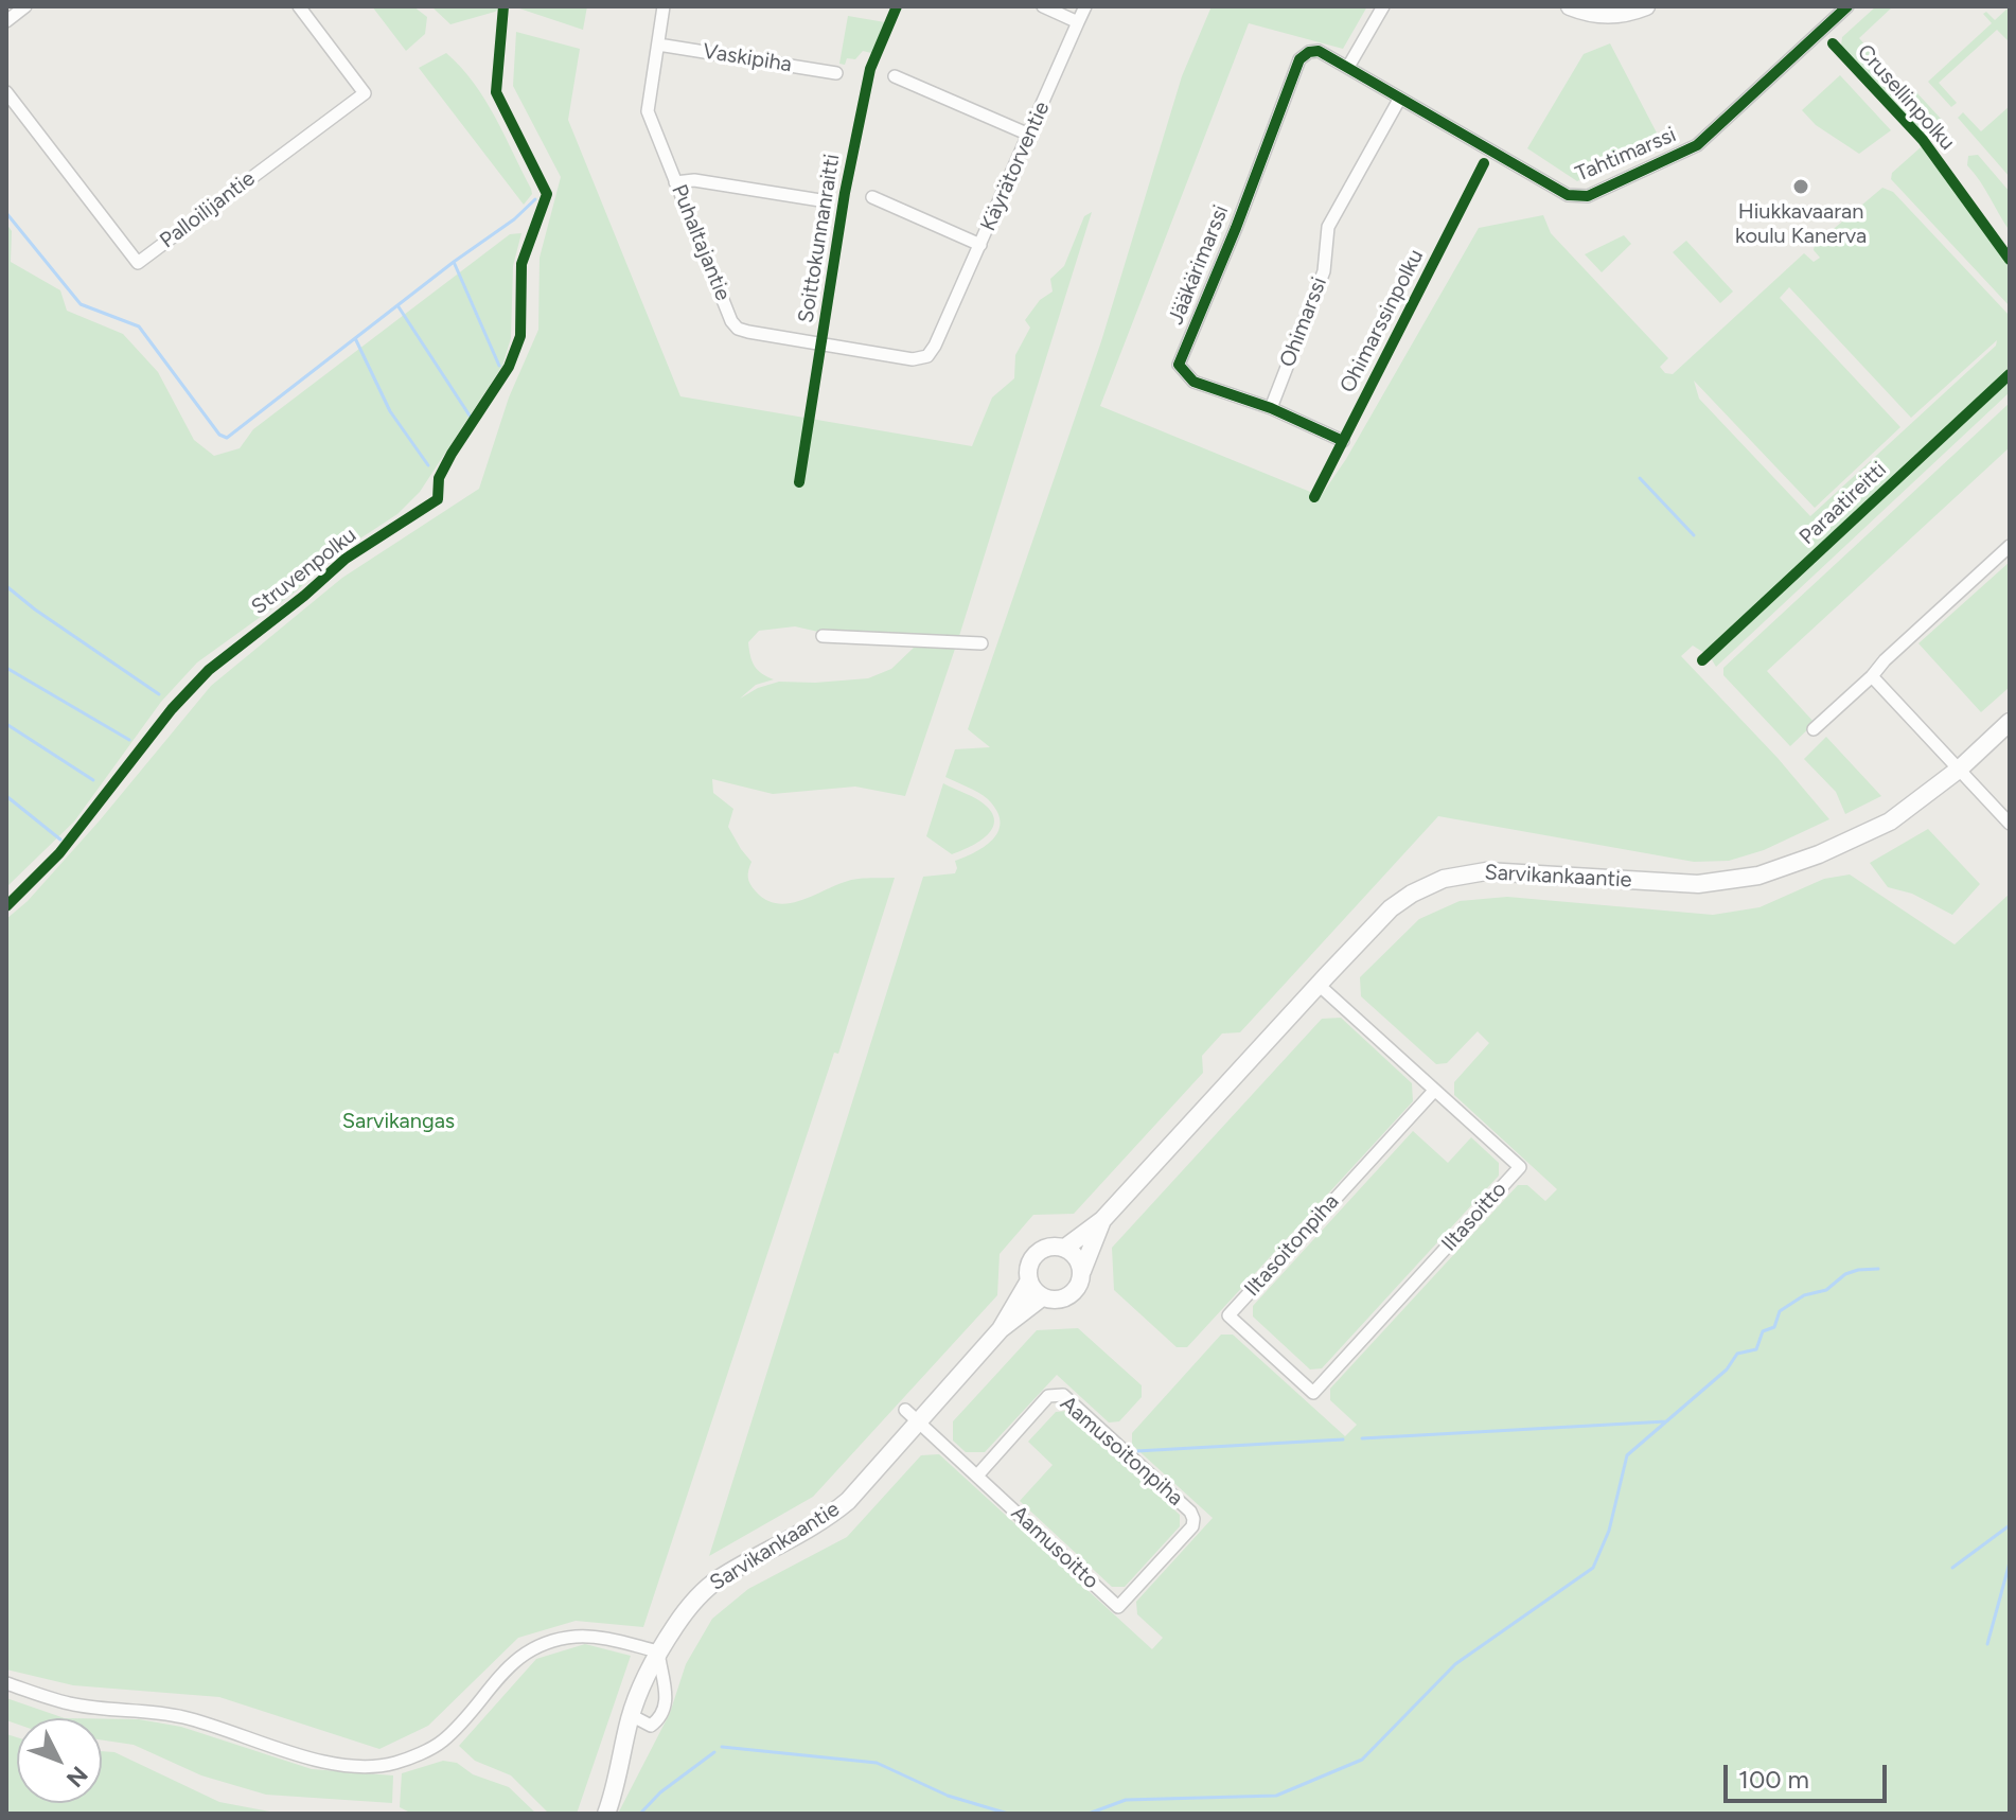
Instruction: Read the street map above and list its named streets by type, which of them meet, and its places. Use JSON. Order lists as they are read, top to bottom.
{
  "streets": {
    "street": [
      "Vaskipiha",
      "Tahtimarssi",
      "Käyrätorventie",
      "Palloilijantie",
      "Puhaltajantie",
      "Jääkärimarssi",
      "Ohimarssi",
      "Sarvikankaantie",
      "Iltasoitto",
      "Iltasoitonpiha",
      "Aamusoitonpiha",
      "Aamusoitto"
    ],
    "cycle path": [
      "Crusellinpolku",
      "Soittokunnanraitti",
      "Ohimarssinpolku",
      "Paraatireitti",
      "Struvenpolku"
    ]
  },
  "crossings": [
    ["Vaskipiha", "Puhaltajantie"],
    ["Tahtimarssi", "Jääkärimarssi"],
    ["Tahtimarssi", "Ohimarssi"],
    ["Käyrätorventie", "Puhaltajantie"],
    ["Jääkärimarssi", "Ohimarssi"],
    ["Sarvikankaantie", "Iltasoitto"],
    ["Sarvikankaantie", "Aamusoitto"],
    ["Iltasoitto", "Iltasoitonpiha"],
    ["Aamusoitonpiha", "Aamusoitto"]
  ],
  "parks": ["Sarvikangas"],
  "places": ["Hiukkavaaran koulu Kanerva"],
  "scale_bar": "100 m",
  "north": "bottom right"
}
